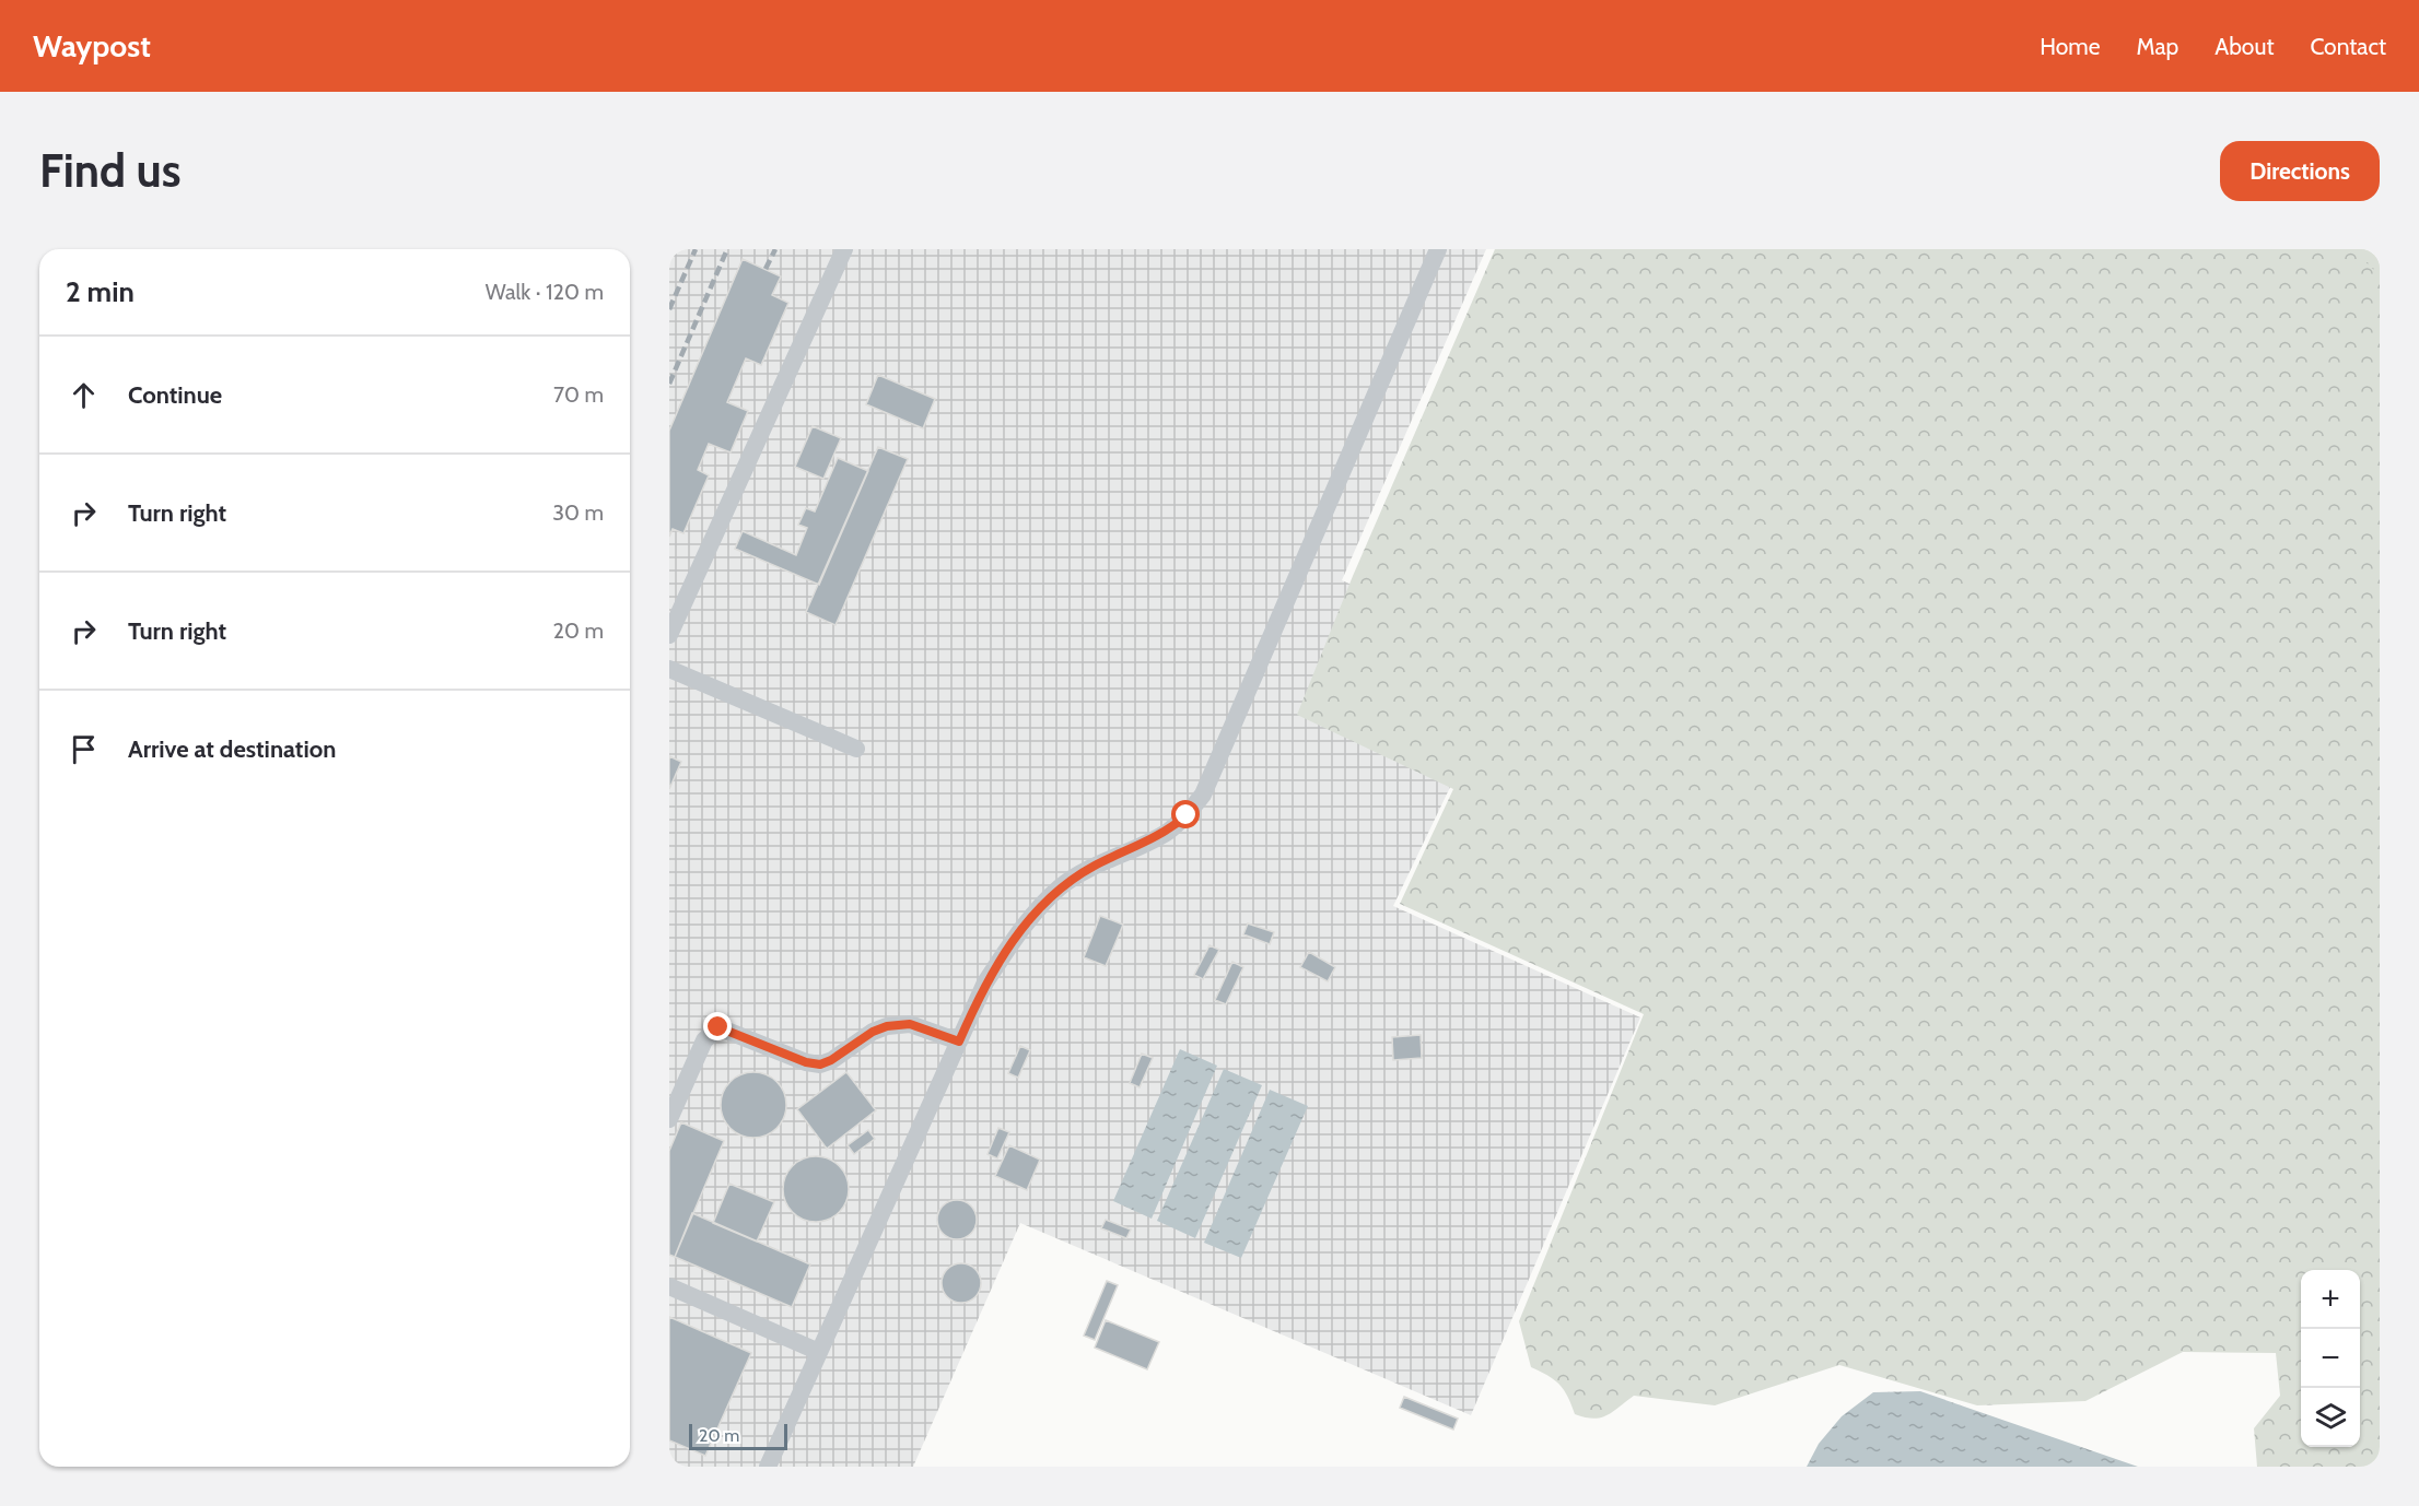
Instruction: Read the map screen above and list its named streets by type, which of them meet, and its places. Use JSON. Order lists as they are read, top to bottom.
{
  "scale_bar": "20 m",
  "page": {
    "header": "Waypost",
    "nav": [
      "Home",
      "Map",
      "About",
      "Contact"
    ],
    "buttons": "Directions",
    "title": "Find us",
    "heading": ["2 min", "Walk · 120 m"],
    "list": [
      ["Continue", "70 m"],
      ["Turn right", "30 m"],
      ["Turn right", "20 m"],
      "Arrive at destination"
    ],
    "map_buttons": ["+", "−"],
    "scale": "20 m"
  }
}
